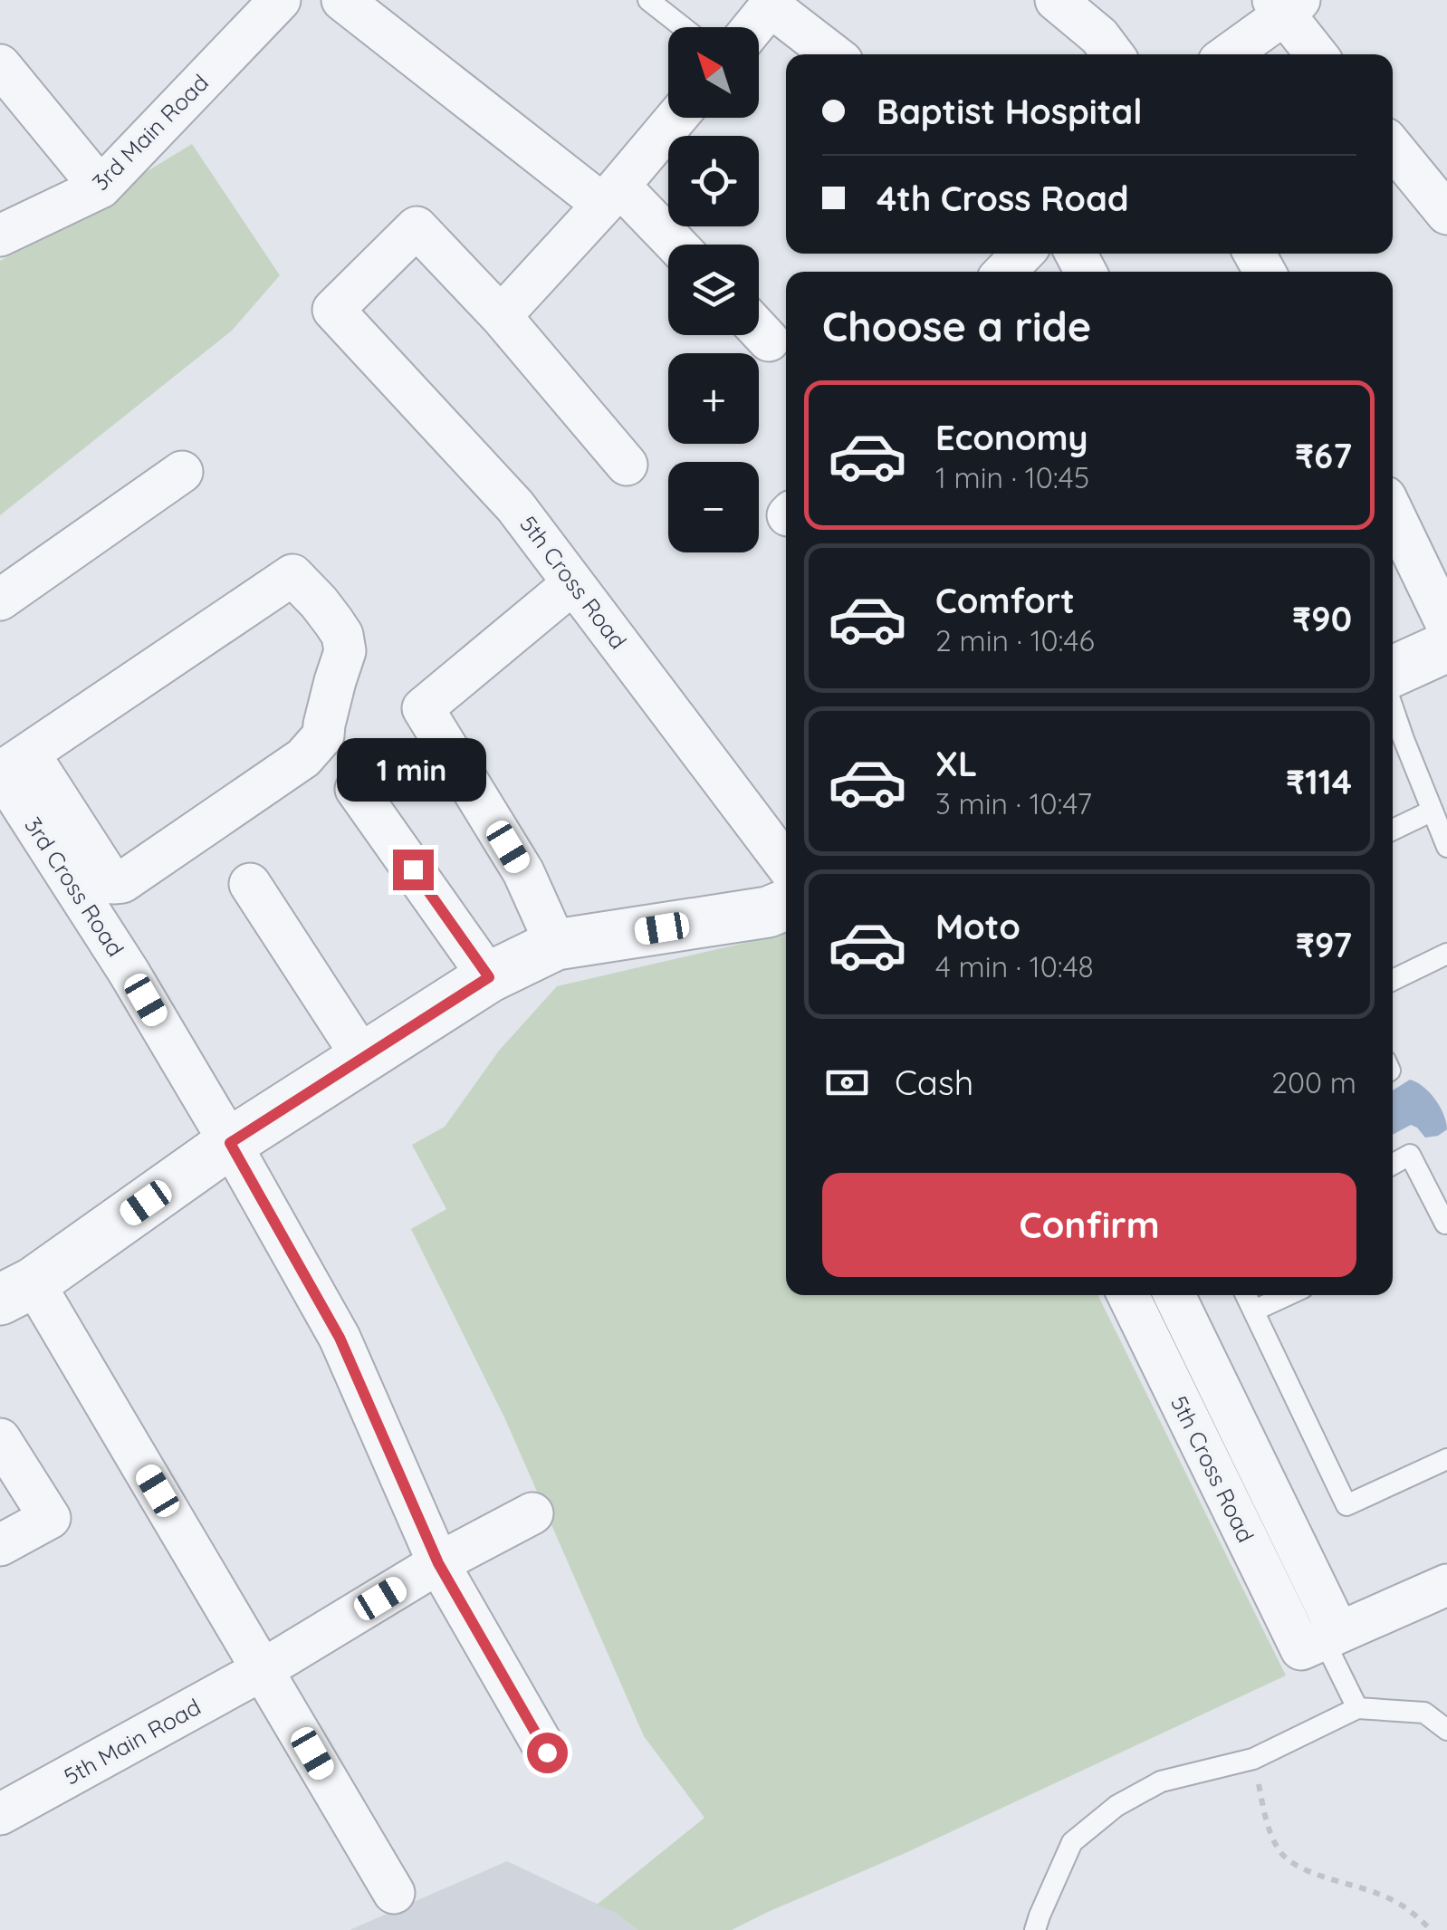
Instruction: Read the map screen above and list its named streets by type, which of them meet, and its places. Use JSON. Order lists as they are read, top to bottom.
{
  "streets": {
    "street": [
      "3rd Main Road",
      "5th Cross Road",
      "3rd Cross Road",
      "5th Main Road"
    ]
  },
  "crossings": [
    ["3rd Cross Road", "5th Main Road"]
  ],
  "north": "top left",
  "page": {
    "map_buttons": ["+", "−"],
    "banner": ["Baptist Hospital", "4th Cross Road"],
    "heading": "Choose a ride",
    "list": [
      {
        "name": "Economy",
        "note": "1 min · 10:45",
        "value": "₹67"
      },
      {
        "name": "Comfort",
        "note": "2 min · 10:46",
        "value": "₹90"
      },
      {
        "name": "XL",
        "note": "3 min · 10:47",
        "value": "₹114"
      },
      {
        "name": "Moto",
        "note": "4 min · 10:48",
        "value": "₹97"
      }
    ],
    "bubble": "1 min",
    "pay": ["Cash", "200 m"],
    "buttons": "Confirm"
  }
}
